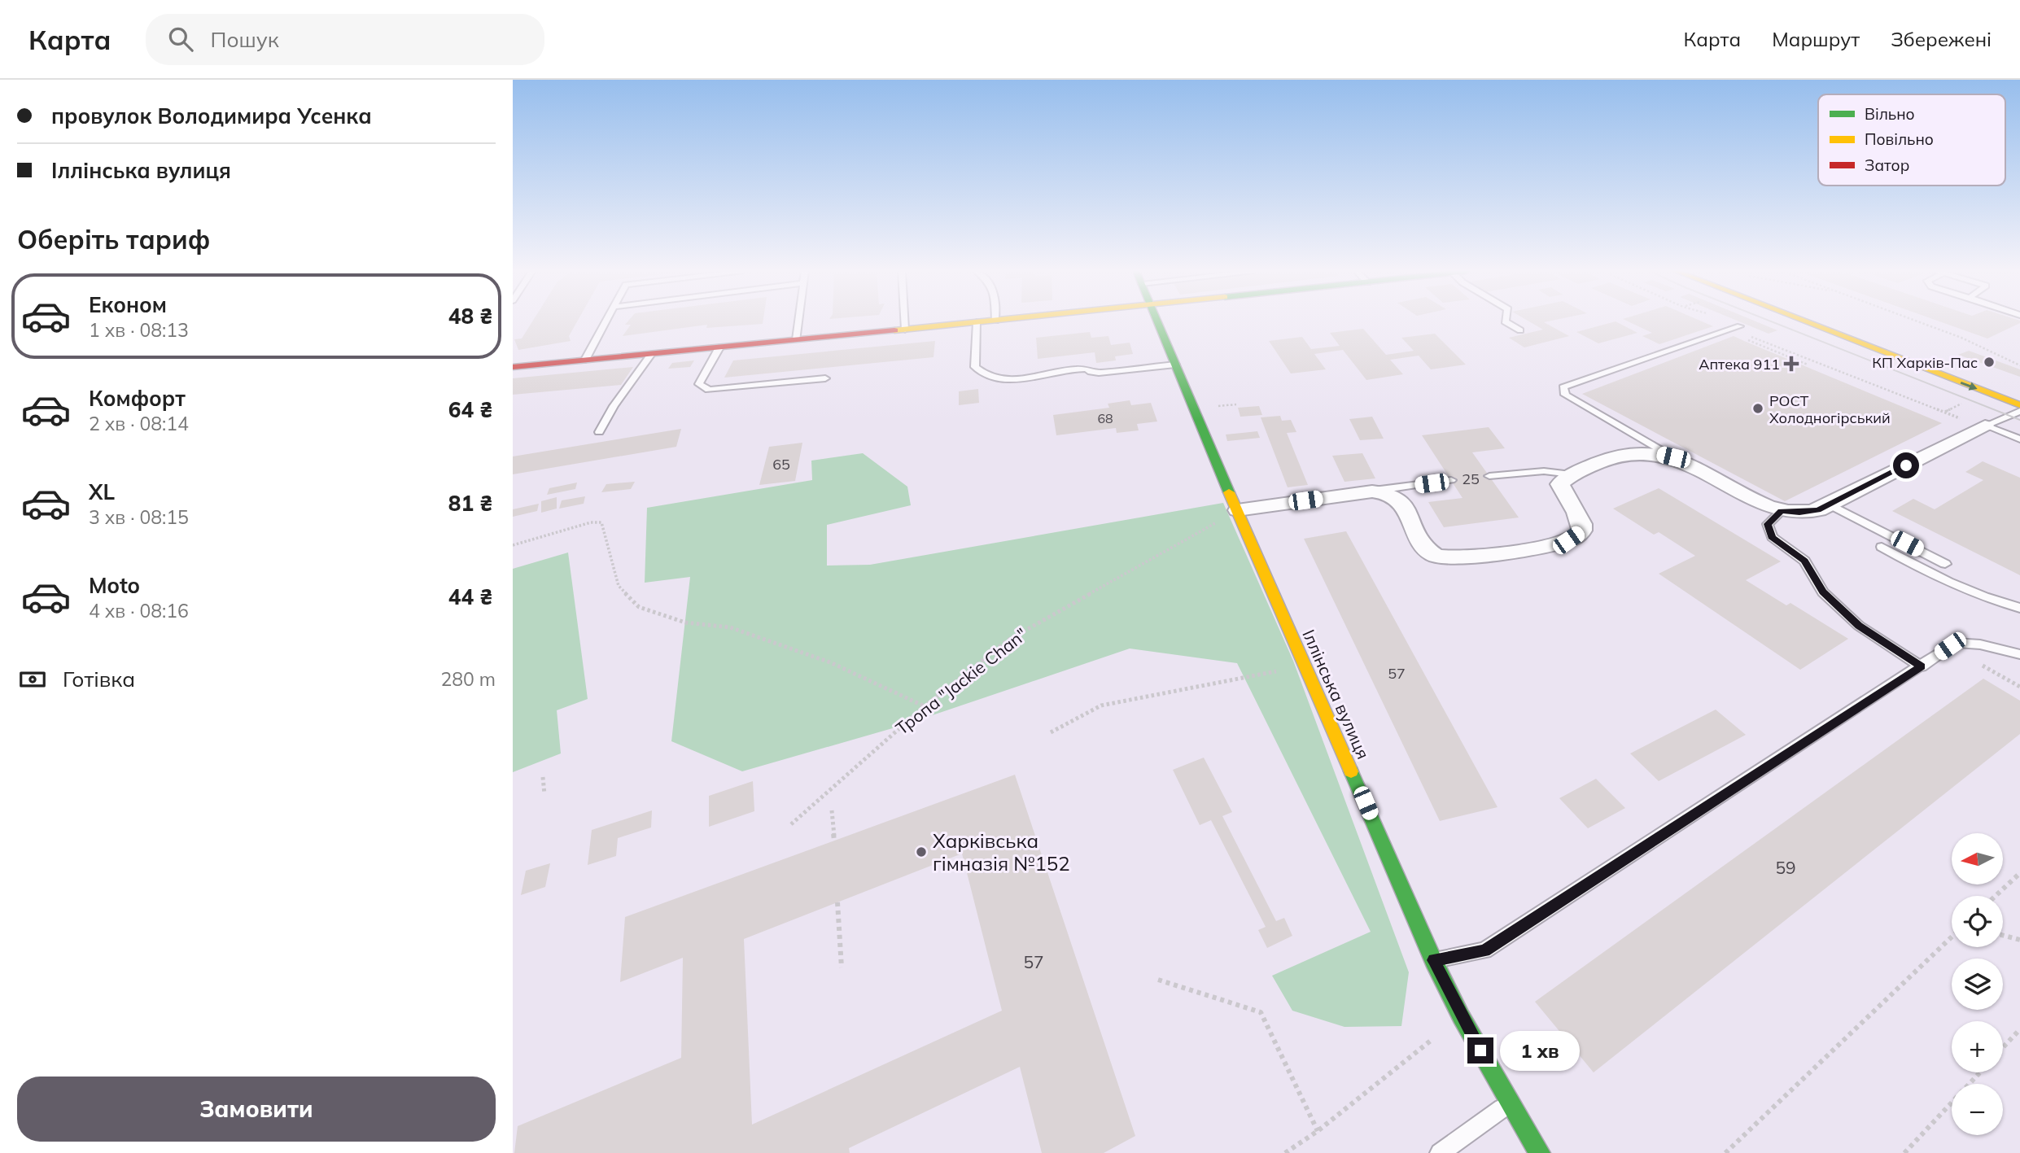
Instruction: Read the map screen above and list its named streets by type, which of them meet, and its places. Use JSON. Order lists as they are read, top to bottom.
{
  "streets": {
    "street": ["Іллінська вулиця"],
    "path": ["Тропа \"Jackie Chan\""]
  },
  "crossings": [
    ["Тропа \"Jackie Chan\"", "Іллінська вулиця"]
  ],
  "places": {
    "other": ["КП Харків-Пас", "РОСТ Холодногірський", "Харківська гімназія №152"],
    "health": ["Аптека 911"]
  },
  "house_numbers": [
    "68",
    "65",
    "25",
    "57",
    "59",
    "57"
  ],
  "legend": ["Вільно", "Повільно", "Затор"],
  "north": "left",
  "page": {
    "header": "Карта",
    "search": "Пошук",
    "nav": ["Карта", "Маршрут", "Збережені"],
    "banner": ["провулок Володимира Усенка", "Іллінська вулиця"],
    "heading": "Оберіть тариф",
    "list": [
      {
        "name": "Економ",
        "note": "1 хв · 08:13",
        "value": "48 ₴"
      },
      {
        "name": "Комфорт",
        "note": "2 хв · 08:14",
        "value": "64 ₴"
      },
      {
        "name": "XL",
        "note": "3 хв · 08:15",
        "value": "81 ₴"
      },
      {
        "name": "Moto",
        "note": "4 хв · 08:16",
        "value": "44 ₴"
      }
    ],
    "pay": ["Готівка", "280 m"],
    "map_buttons": ["+", "−"],
    "bubble": "1 хв",
    "buttons": "Замовити"
  }
}
